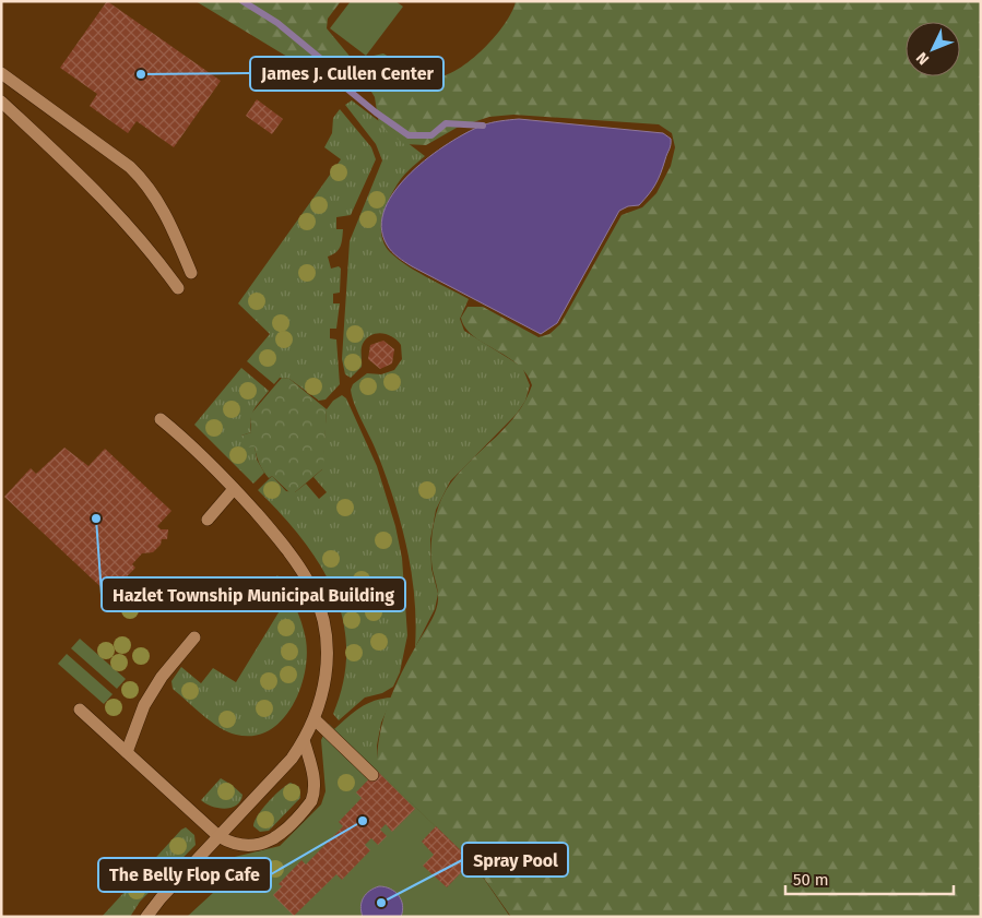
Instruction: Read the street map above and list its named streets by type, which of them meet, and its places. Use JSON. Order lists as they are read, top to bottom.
{
  "places": [
    "James J. Cullen Center",
    "Hazlet Township Municipal Building",
    "The Belly Flop Cafe",
    "Spray Pool"
  ],
  "scale_bar": "50 m",
  "north": "bottom left"
}
